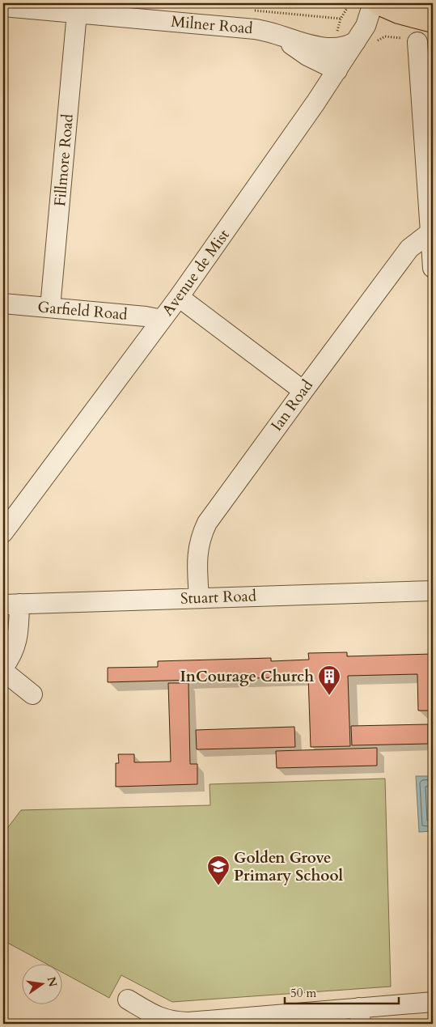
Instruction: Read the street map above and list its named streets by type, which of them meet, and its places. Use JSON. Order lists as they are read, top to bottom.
{
  "streets": {
    "street": [
      "Milner Road",
      "Fillmore Road",
      "Avenue de Mist",
      "Garfield Road",
      "Ian Road",
      "Stuart Road"
    ]
  },
  "crossings": [
    ["Milner Road", "Fillmore Road"],
    ["Milner Road", "Avenue de Mist"],
    ["Fillmore Road", "Garfield Road"],
    ["Avenue de Mist", "Garfield Road"],
    ["Ian Road", "Stuart Road"]
  ],
  "places": {
    "building": ["InCourage Church"],
    "school or university": ["Golden Grove Primary School"]
  },
  "scale_bar": "50 m",
  "north": "right"
}
